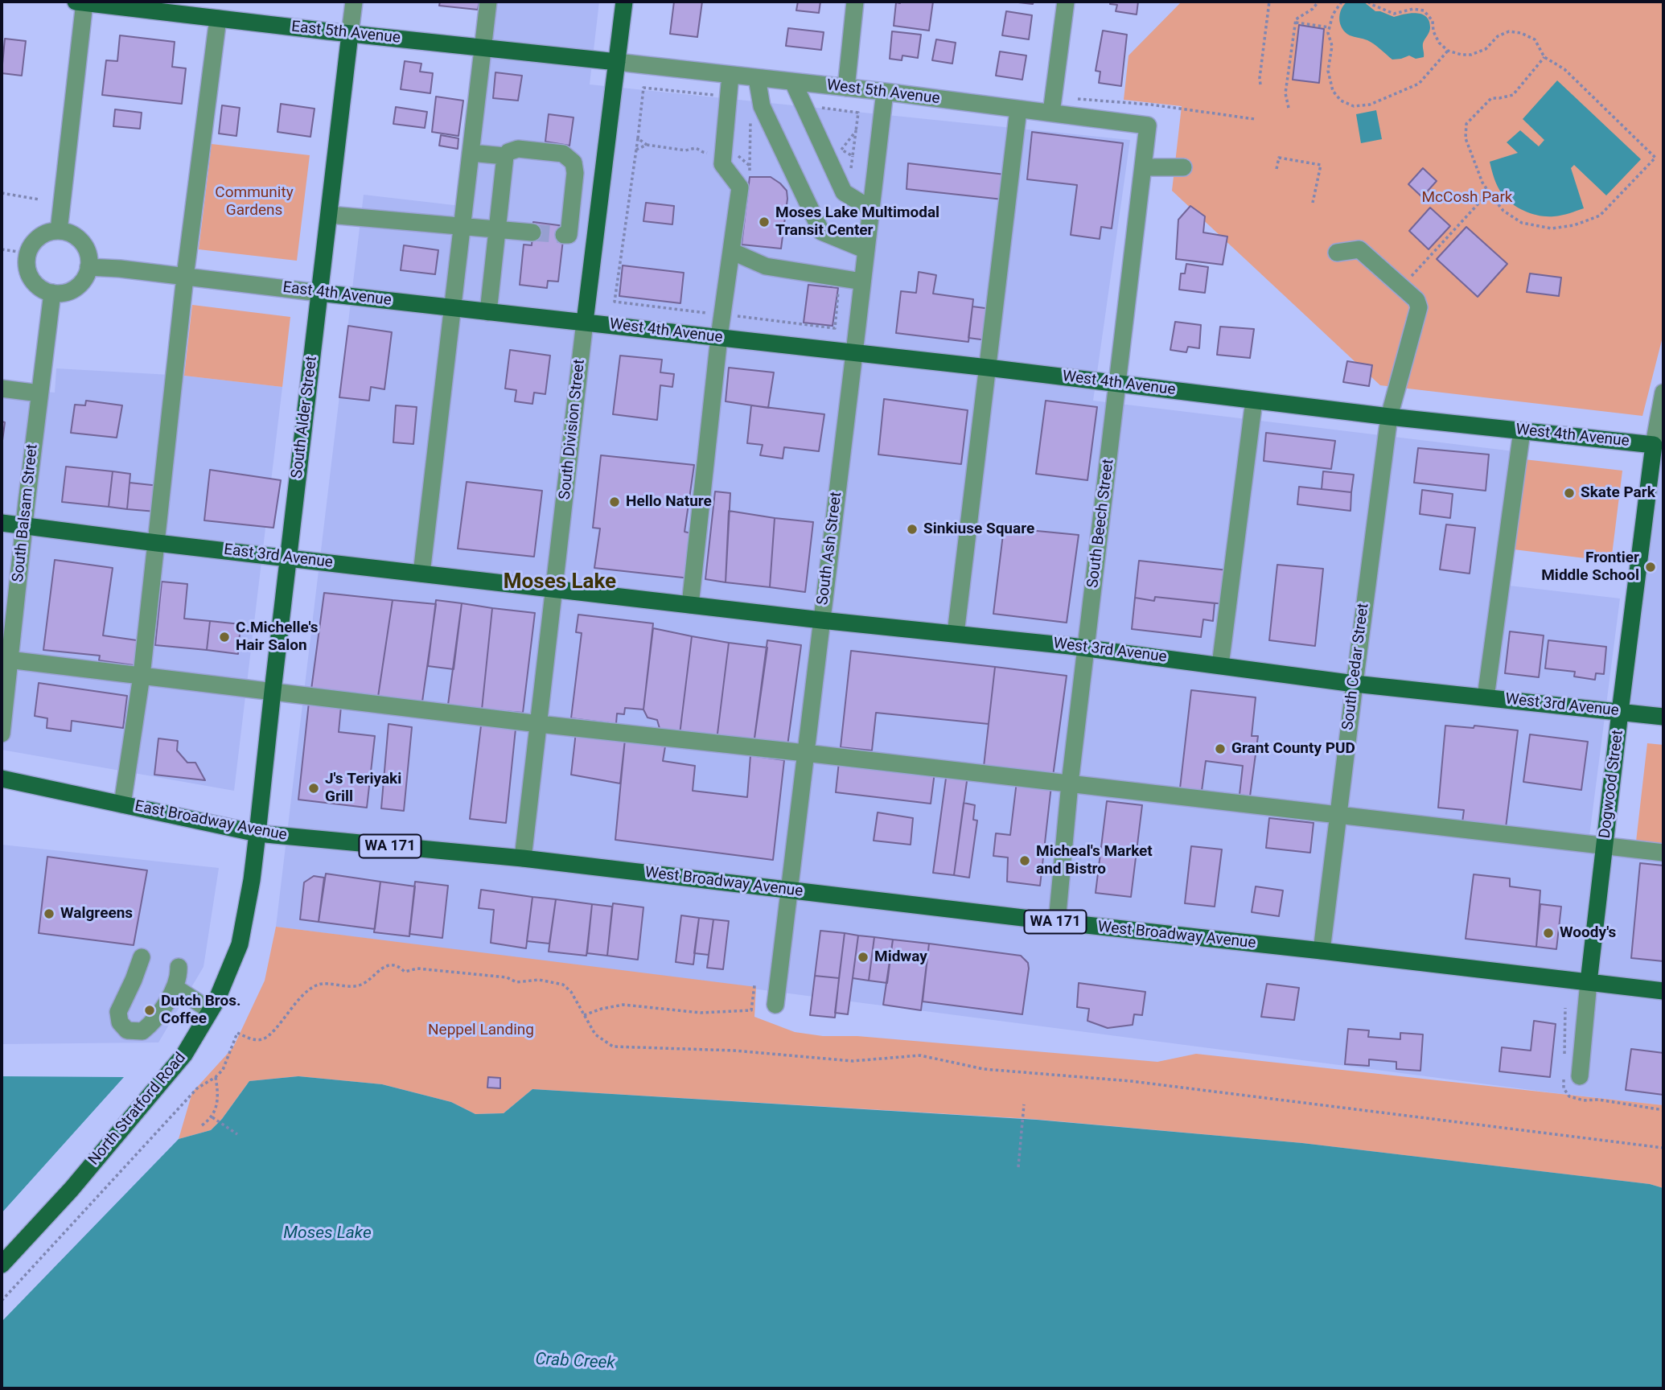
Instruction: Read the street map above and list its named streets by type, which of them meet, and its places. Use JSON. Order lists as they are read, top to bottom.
{
  "streets": {
    "main road": [
      "East 5th Avenue",
      "East 4th Avenue",
      "West 4th Avenue",
      "South Alder Street",
      "South Division Street",
      "East 3rd Avenue",
      "West 3rd Avenue",
      "Dogwood Street",
      "East Broadway Avenue",
      "WA 171",
      "West Broadway Avenue",
      "North Stratford Road"
    ],
    "street": [
      "West 5th Avenue",
      "South Balsam Street",
      "South Beech Street",
      "South Ash Street",
      "South Cedar Street"
    ]
  },
  "crossings": [
    ["East 5th Avenue", "West 5th Avenue"],
    ["East 5th Avenue", "South Alder Street"],
    ["East 5th Avenue", "South Division Street"],
    ["West 5th Avenue", "South Division Street"],
    ["West 5th Avenue", "South Beech Street"],
    ["West 5th Avenue", "South Ash Street"],
    ["East 4th Avenue", "West 4th Avenue"],
    ["East 4th Avenue", "South Alder Street"],
    ["East 4th Avenue", "South Division Street"],
    ["East 4th Avenue", "South Balsam Street"],
    ["West 4th Avenue", "South Division Street"],
    ["West 4th Avenue", "South Beech Street"],
    ["West 4th Avenue", "South Ash Street"],
    ["West 4th Avenue", "South Cedar Street"],
    ["West 4th Avenue", "Dogwood Street"],
    ["South Alder Street", "East 3rd Avenue"],
    ["South Alder Street", "East Broadway Avenue"],
    ["South Alder Street", "North Stratford Road"],
    ["South Division Street", "East 3rd Avenue"],
    ["South Division Street", "West 3rd Avenue"],
    ["South Division Street", "East Broadway Avenue"],
    ["South Division Street", "West Broadway Avenue"],
    ["South Balsam Street", "East 3rd Avenue"],
    ["South Beech Street", "West 3rd Avenue"],
    ["South Beech Street", "West Broadway Avenue"],
    ["South Ash Street", "West 3rd Avenue"],
    ["South Ash Street", "West Broadway Avenue"],
    ["East 3rd Avenue", "West 3rd Avenue"],
    ["West 3rd Avenue", "South Cedar Street"],
    ["West 3rd Avenue", "Dogwood Street"],
    ["South Cedar Street", "West Broadway Avenue"],
    ["Dogwood Street", "West Broadway Avenue"],
    ["East Broadway Avenue", "West Broadway Avenue"],
    ["East Broadway Avenue", "North Stratford Road"]
  ],
  "districts": ["Moses Lake"],
  "water": ["Moses Lake", "Crab Creek"],
  "parks": ["Community Gardens", "McCosh Park", "Neppel Landing"],
  "places": [
    "Moses Lake Multimodal Transit Center",
    "Skate Park",
    "Hello Nature",
    "Sinkiuse Square",
    "Frontier Middle School",
    "C.Michelle's Hair Salon",
    "Grant County PUD",
    "J's Teriyaki Grill",
    "Micheal's Market and Bistro",
    "Walgreens",
    "Woody's",
    "Midway",
    "Dutch Bros. Coffee"
  ]
}
